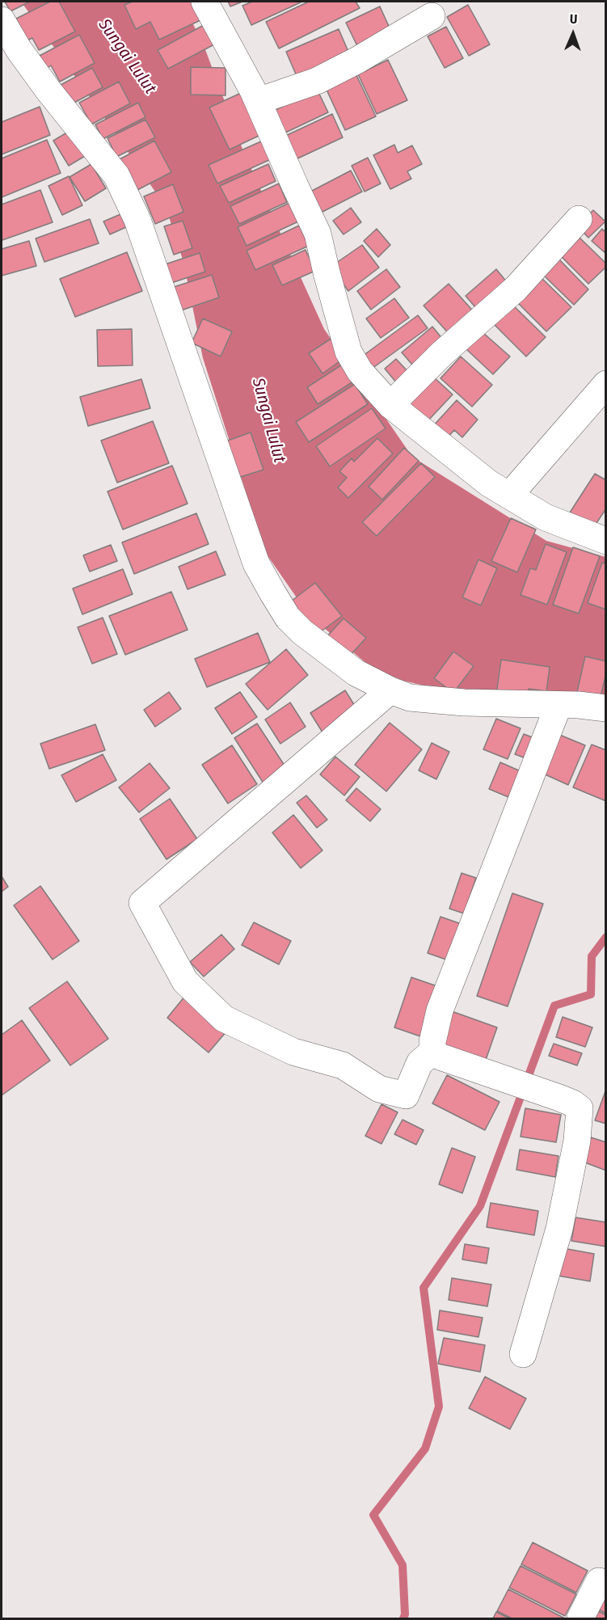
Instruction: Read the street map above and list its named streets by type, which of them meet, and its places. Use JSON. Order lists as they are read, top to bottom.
{
  "water": ["Sungai Lulut"],
  "north": "top"
}
